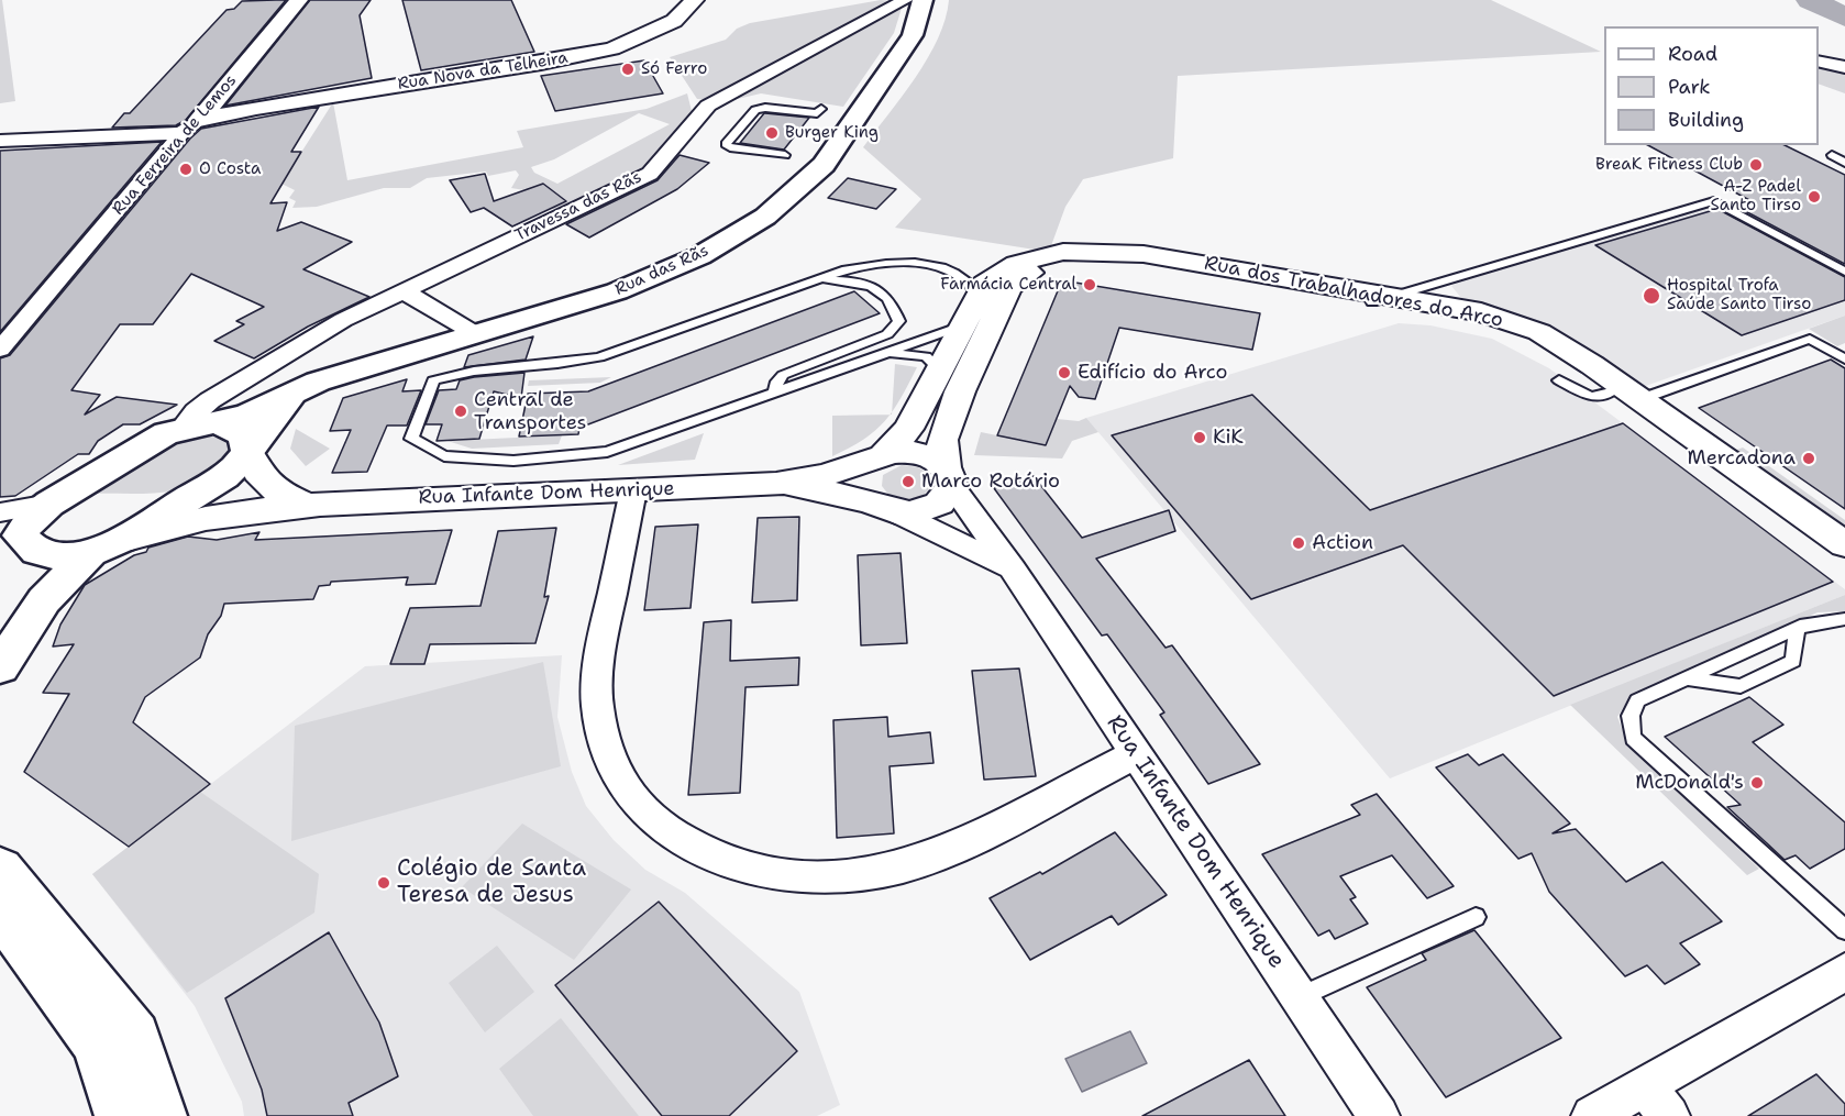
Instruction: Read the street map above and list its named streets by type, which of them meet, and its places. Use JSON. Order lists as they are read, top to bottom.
{
  "streets": {
    "main road": ["Rua das Rãs"],
    "street": [
      "Rua Nova da Telheira",
      "Rua Ferreira de Lemos",
      "Travessa das Rãs",
      "Rua dos Trabalhadores do Arco",
      "Rua Infante Dom Henrique"
    ]
  },
  "crossings": [
    ["Rua Nova da Telheira", "Rua Ferreira de Lemos"],
    ["Travessa das Rãs", "Rua das Rãs"],
    ["Rua das Rãs", "Rua Infante Dom Henrique"]
  ],
  "places": [
    "Só Ferro",
    "Burger King",
    "BreaK Fitness Club",
    "O Costa",
    "A-Z Padel Santo Tirso",
    "Farmácia Central",
    "Hospital Trofa Saúde Santo Tirso",
    "Edifício do Arco",
    "Central de Transportes",
    "KiK",
    "Mercadona",
    "Marco Rotário",
    "Action",
    "McDonald's",
    "Colégio de Santa Teresa de Jesus"
  ],
  "legend": ["Road", "Park", "Building"]
}
